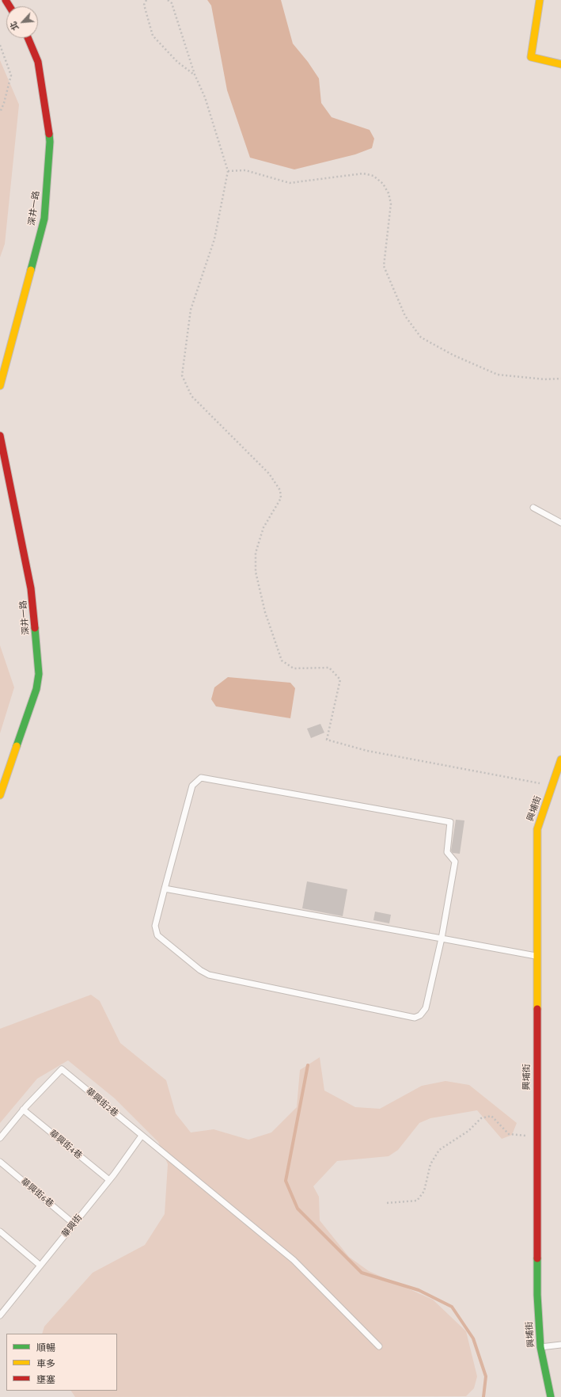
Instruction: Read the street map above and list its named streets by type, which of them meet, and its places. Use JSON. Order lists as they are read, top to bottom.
{
  "streets": {
    "street": ["深井一路", "興埔街"],
    "lane": [
      "華興街2巷",
      "華興街4巷",
      "華興街6巷",
      "華興街"
    ]
  },
  "crossings": [
    ["華興街2巷", "華興街4巷"],
    ["華興街2巷", "華興街"],
    ["華興街4巷", "華興街"],
    ["華興街6巷", "華興街"]
  ],
  "legend": ["順暢", "車多", "壅塞"],
  "north": "bottom left"
}
